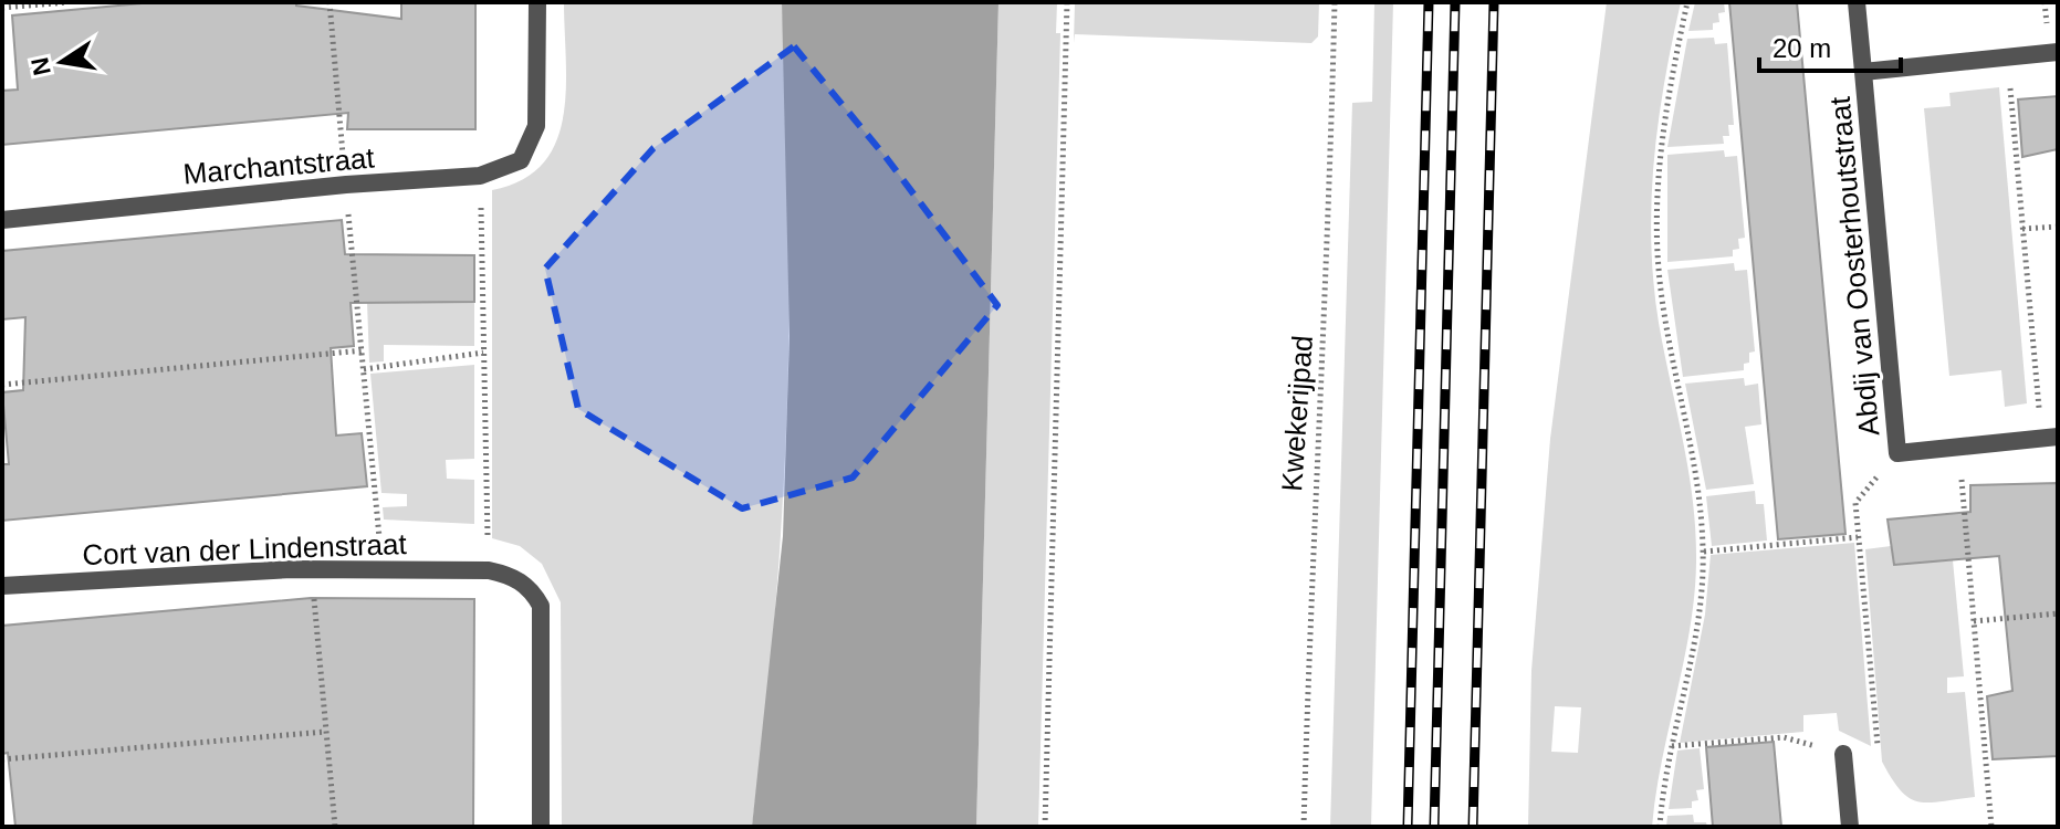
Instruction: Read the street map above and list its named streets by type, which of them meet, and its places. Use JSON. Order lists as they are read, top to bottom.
{
  "streets": {
    "street": ["Marchantstraat", "Abdij van Oosterhoutstraat", "Cort van der Lindenstraat"],
    "path": ["Kwekerijpad"]
  },
  "scale_bar": "20 m",
  "north": "left"
}
